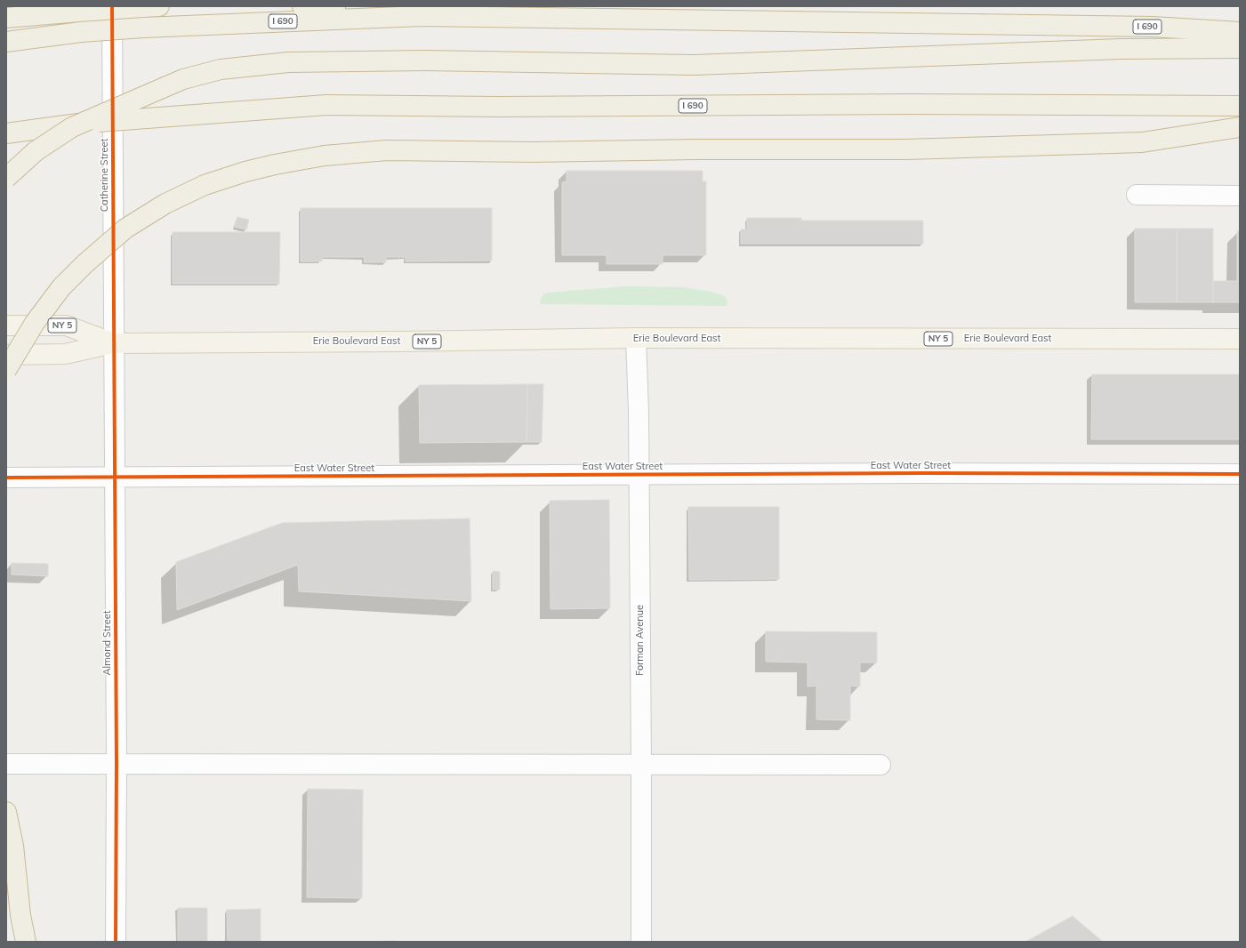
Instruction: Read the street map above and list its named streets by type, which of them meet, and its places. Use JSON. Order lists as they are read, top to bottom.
{
  "streets": {
    "highway": ["I 690"],
    "main road": ["NY 5", "Erie Boulevard East"],
    "street": [
      "Catherine Street",
      "East Water Street",
      "Forman Avenue",
      "Almond Street"
    ]
  },
  "crossings": [
    ["Catherine Street", "Erie Boulevard East"],
    ["Catherine Street", "Almond Street"],
    ["Erie Boulevard East", "Forman Avenue"],
    ["Erie Boulevard East", "Almond Street"],
    ["East Water Street", "Forman Avenue"],
    ["East Water Street", "Almond Street"]
  ]
}
